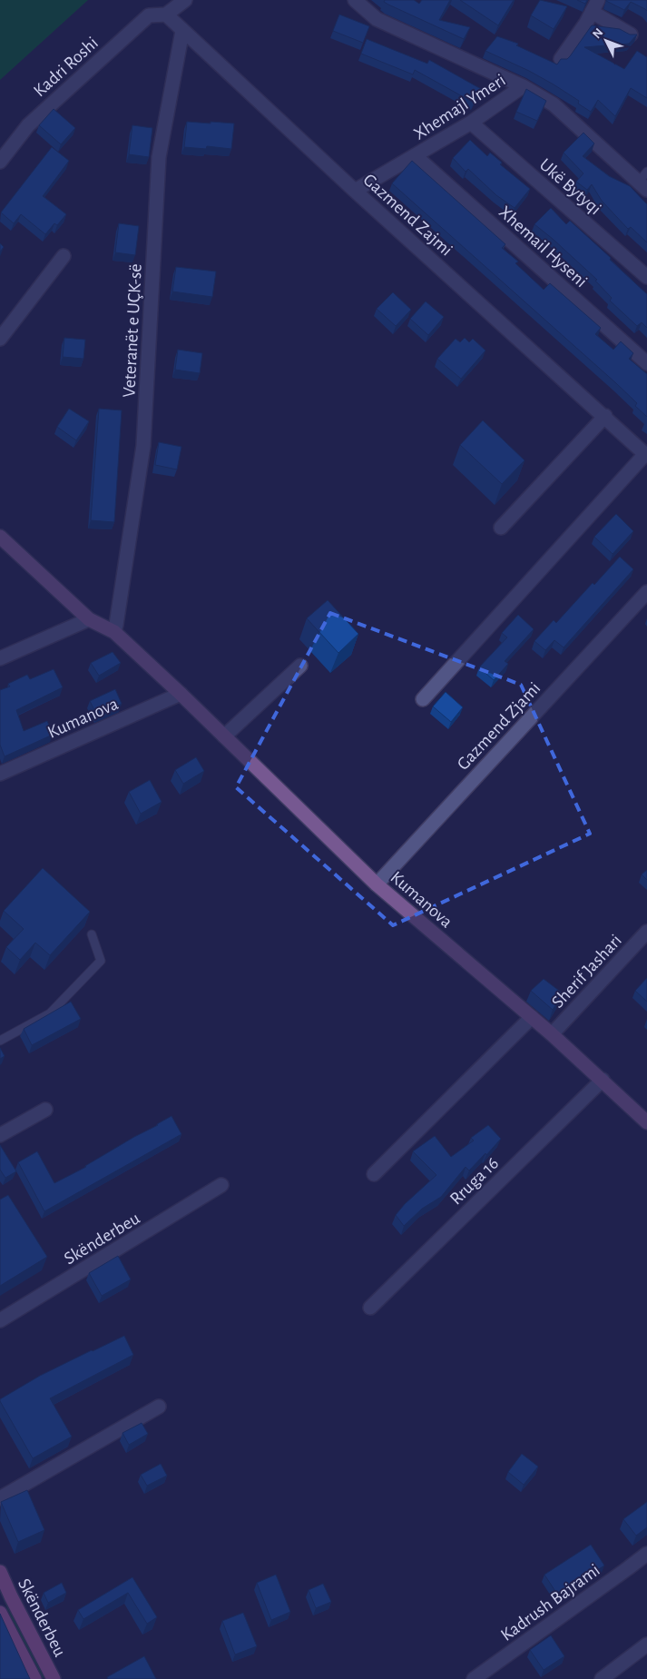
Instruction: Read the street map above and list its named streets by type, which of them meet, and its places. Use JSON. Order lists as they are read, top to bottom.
{
  "streets": {
    "main road": ["Kumanova", "Skënderbeu"],
    "street": [
      "Kadri Roshi",
      "Xhemajl Ymeri",
      "Ukë Bytyqi",
      "Gazmend Zajmi",
      "Xhemail Hyseni",
      "Veteranët e UÇK-së",
      "Gazmend Zjami",
      "Sherif Jashari",
      "Rruga 16",
      "Kadrush Bajrami"
    ]
  },
  "crossings": [
    ["Kadri Roshi", "Gazmend Zajmi"],
    ["Xhemajl Ymeri", "Ukë Bytyqi"],
    ["Xhemajl Ymeri", "Gazmend Zajmi"],
    ["Xhemajl Ymeri", "Xhemail Hyseni"],
    ["Gazmend Zajmi", "Veteranët e UÇK-së"],
    ["Veteranët e UÇK-së", "Kumanova"],
    ["Kumanova", "Gazmend Zjami"],
    ["Kumanova", "Sherif Jashari"],
    ["Kumanova", "Rruga 16"]
  ],
  "north": "top left"
}
